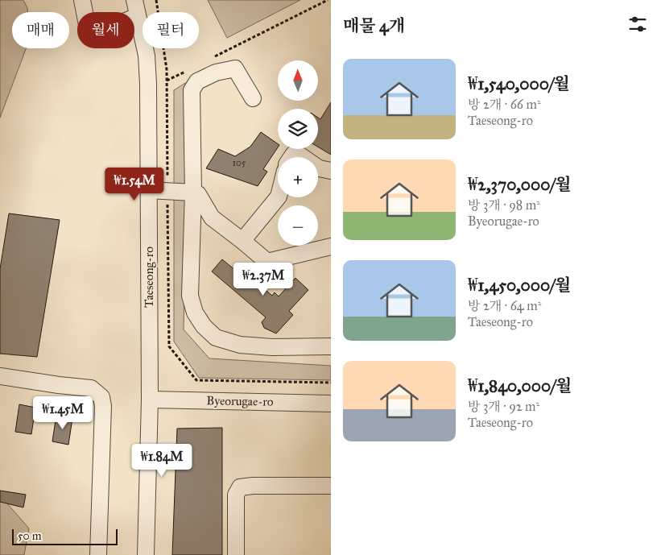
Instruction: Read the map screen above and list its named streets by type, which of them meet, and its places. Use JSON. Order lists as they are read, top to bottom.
{
  "streets": {
    "street": ["Taeseong-ro", "Byeorugae-ro"]
  },
  "crossings": [
    ["Taeseong-ro", "Byeorugae-ro"]
  ],
  "house_numbers": ["105"],
  "scale_bar": "50 m",
  "north": "top",
  "page": {
    "heading": "매물 4개",
    "chip": ["매매", "월세", "필터"],
    "list": [
      {
        "name": "₩1,540,000/월",
        "note": "방 2개 · 66 m² · Taeseong-ro"
      },
      {
        "name": "₩2,370,000/월",
        "note": "방 3개 · 98 m² · Byeorugae-ro"
      },
      {
        "name": "₩1,450,000/월",
        "note": "방 2개 · 64 m² · Taeseong-ro"
      },
      {
        "name": "₩1,840,000/월",
        "note": "방 3개 · 92 m² · Taeseong-ro"
      }
    ],
    "map_buttons": ["+", "−"],
    "price": [
      "₩1.54M",
      "₩2.37M",
      "₩1.45M",
      "₩1.84M"
    ],
    "scale": "50 m"
  }
}
